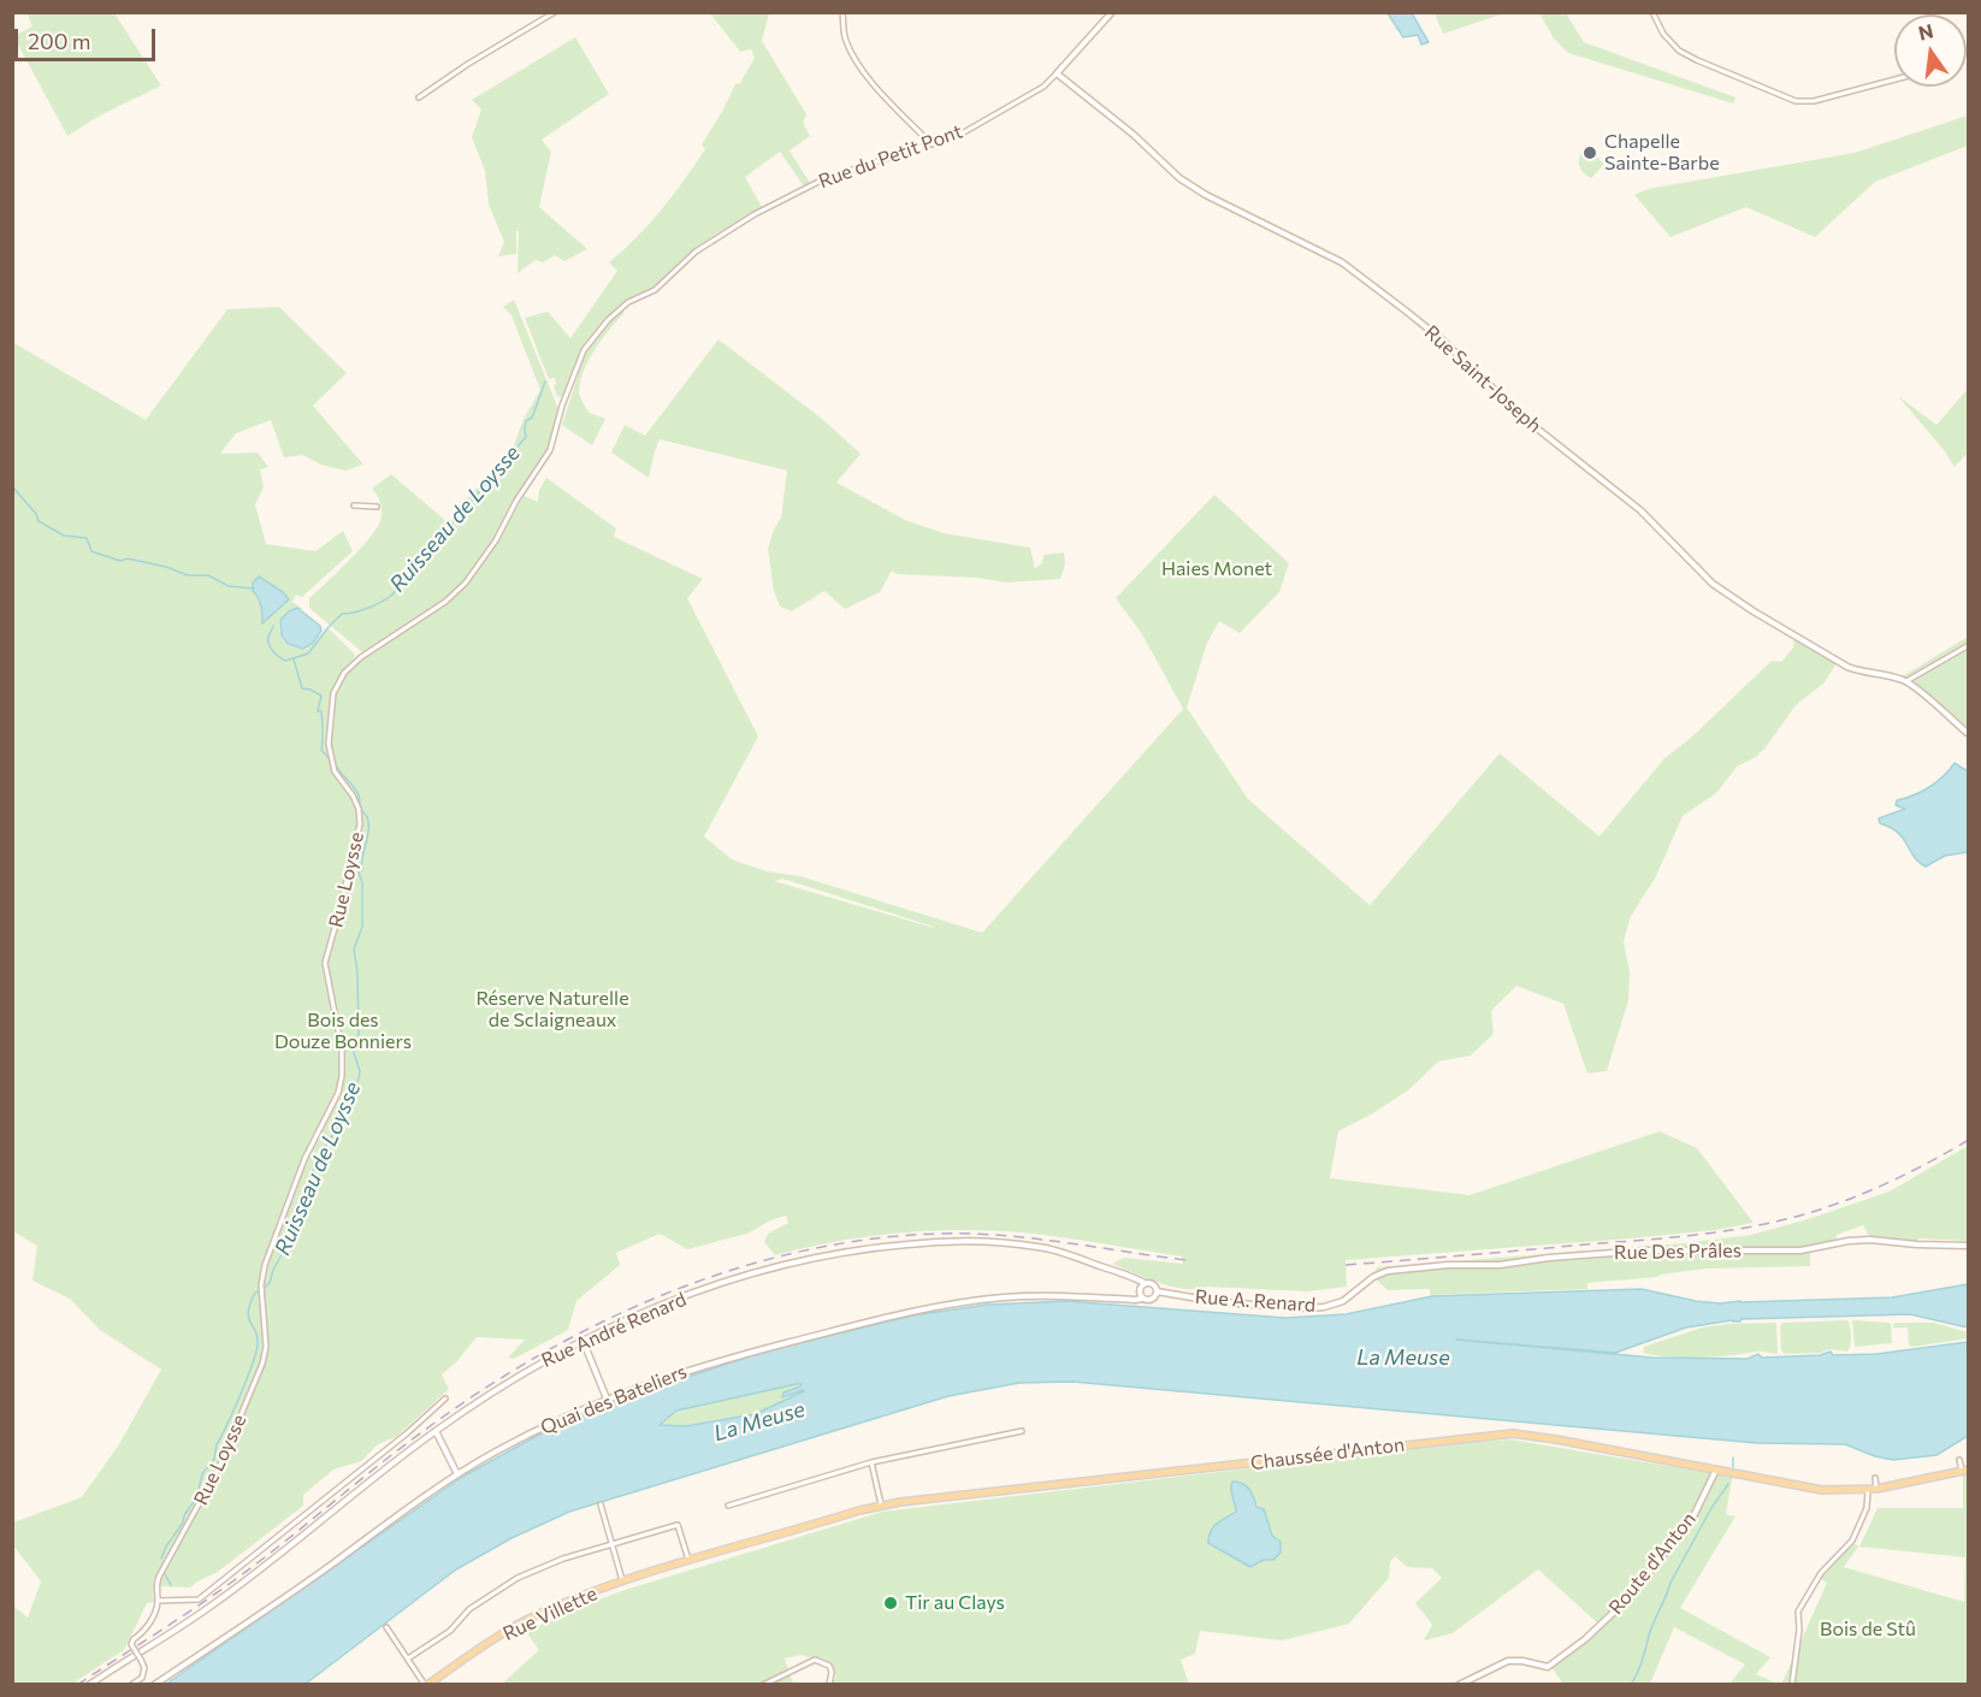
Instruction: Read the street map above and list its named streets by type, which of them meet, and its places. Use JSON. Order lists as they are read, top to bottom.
{
  "streets": {
    "main road": ["Chaussée d'Anton", "Rue Villette"],
    "street": [
      "Rue du Petit Pont",
      "Rue Saint-Joseph",
      "Rue Loysse",
      "Rue Des Prâles",
      "Rue A. Renard",
      "Rue André Renard",
      "Quai des Bateliers",
      "Route d'Anton"
    ]
  },
  "crossings": [
    ["Rue du Petit Pont", "Rue Saint-Joseph"],
    ["Rue du Petit Pont", "Rue Loysse"],
    ["Rue Des Prâles", "Rue A. Renard"],
    ["Rue A. Renard", "Rue André Renard"],
    ["Rue A. Renard", "Quai des Bateliers"],
    ["Rue André Renard", "Quai des Bateliers"],
    ["Chaussée d'Anton", "Route d'Anton"],
    ["Chaussée d'Anton", "Rue Villette"]
  ],
  "water": ["Ruisseau de Loysse", "La Meuse"],
  "parks": [
    "Haies Monet",
    "Réserve Naturelle de Sclaigneaux",
    "Bois des Douze Bonniers",
    "Bois de Stû"
  ],
  "places": ["Chapelle Sainte-Barbe", "Tir au Clays"],
  "scale_bar": "200 m",
  "north": "top"
}
